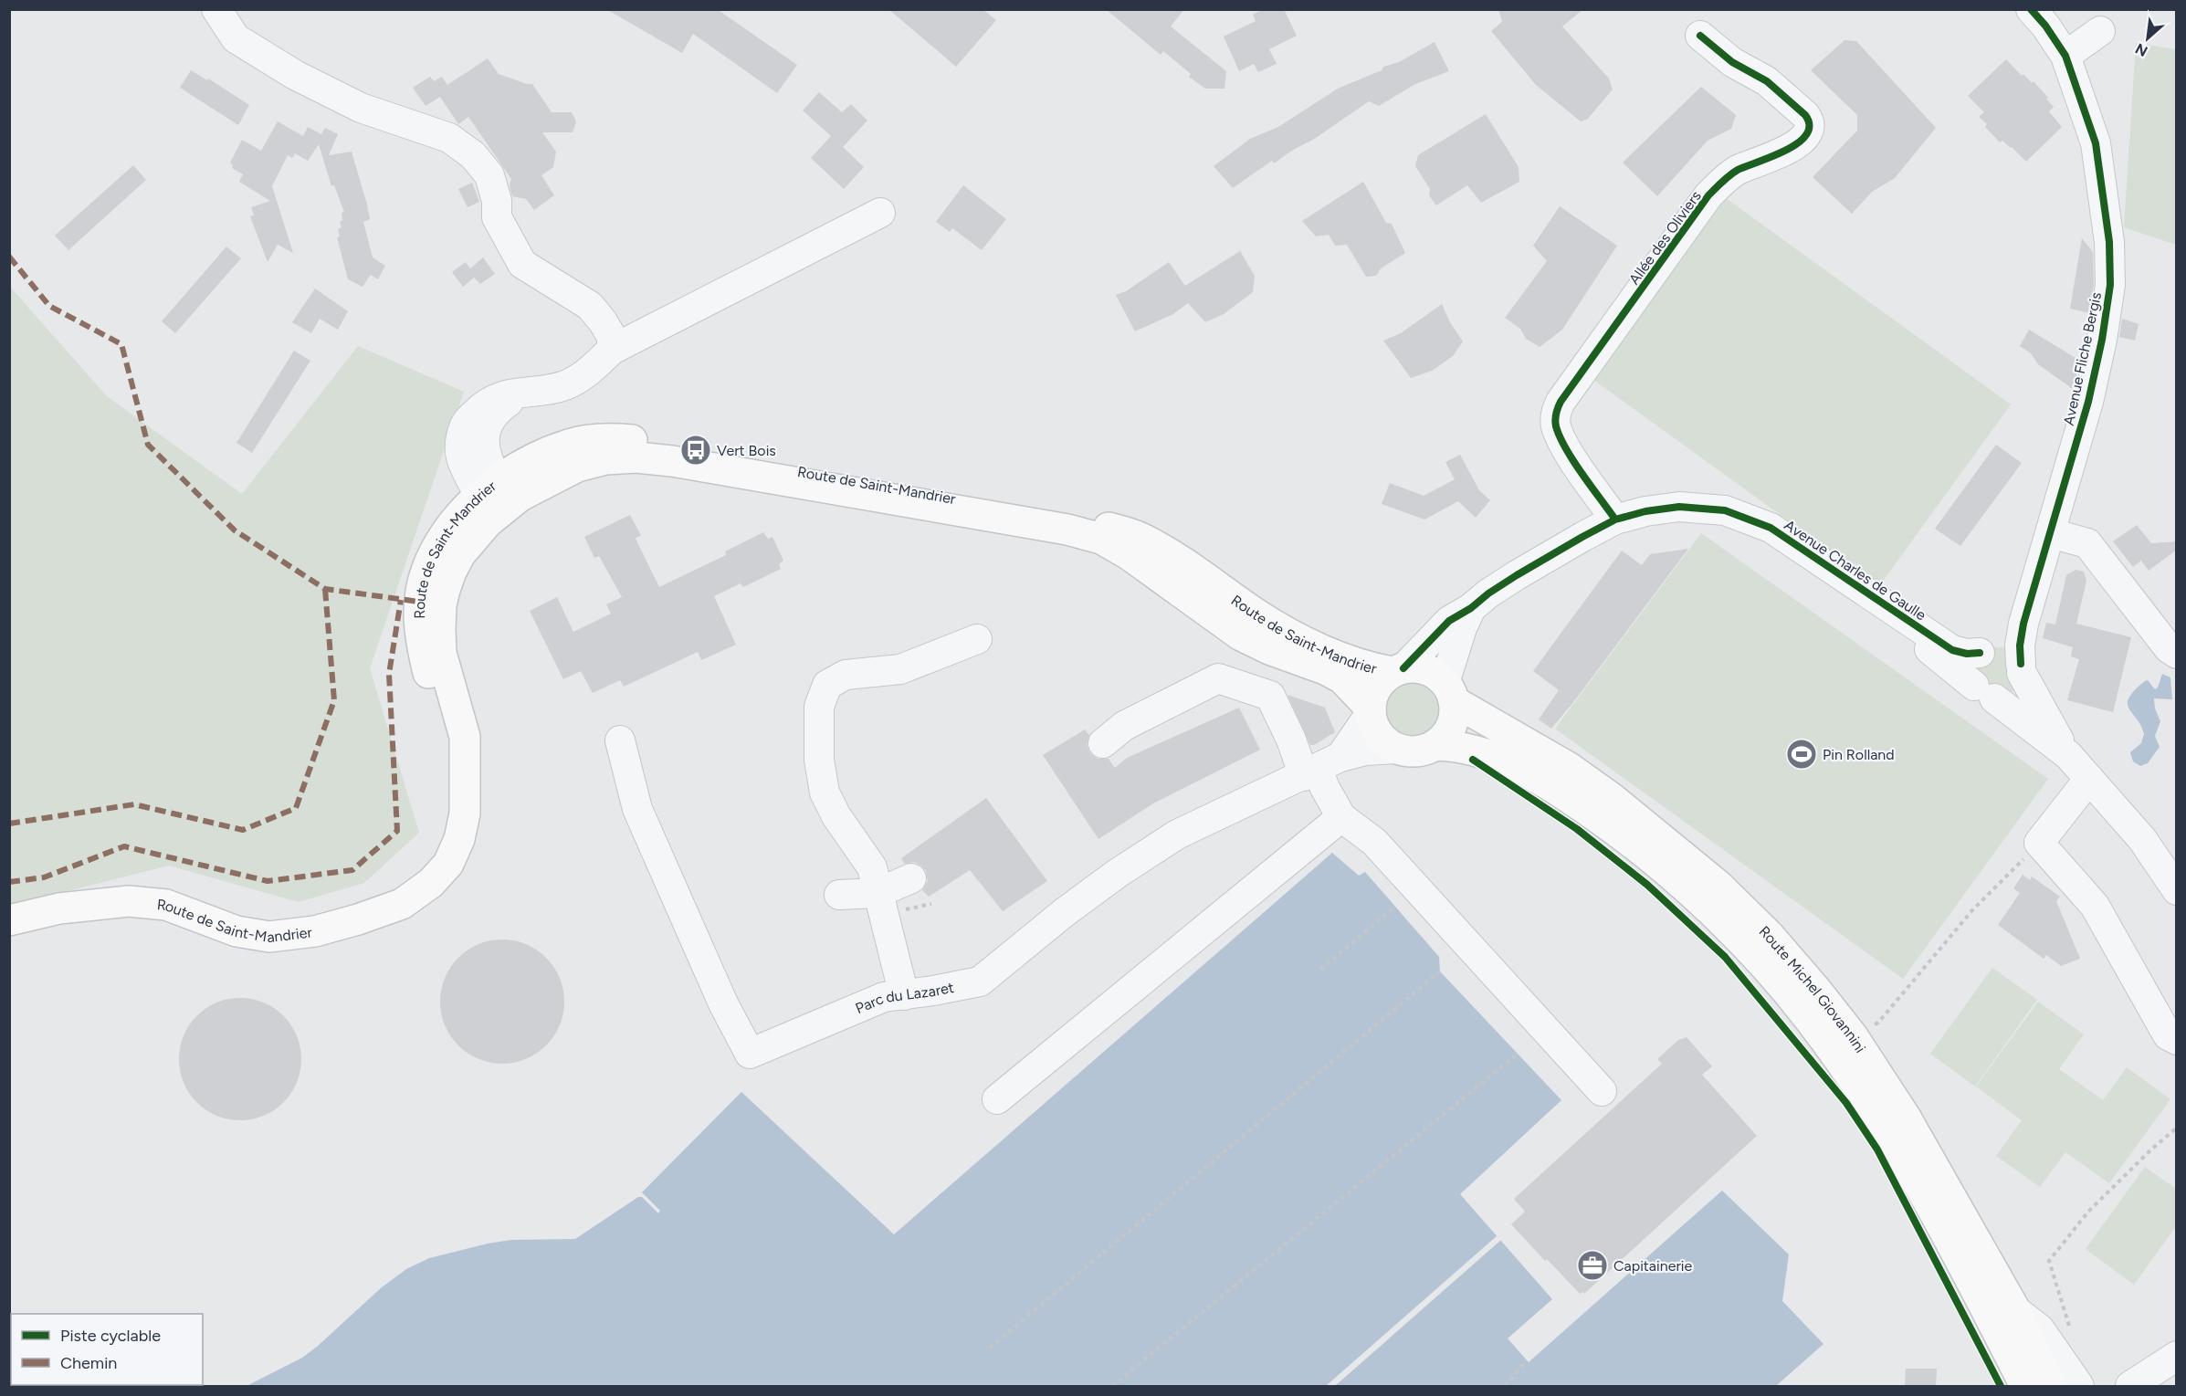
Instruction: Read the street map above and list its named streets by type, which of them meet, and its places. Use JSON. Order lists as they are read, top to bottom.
{
  "streets": {
    "main road": ["Route de Saint-Mandrier", "Route Michel Giovannini"],
    "street": [
      "Allée des Oliviers",
      "Avenue Fliche Bergis",
      "Avenue Charles de Gaulle",
      "Parc du Lazaret"
    ]
  },
  "crossings": [
    ["Allée des Oliviers", "Avenue Charles de Gaulle"],
    ["Avenue Fliche Bergis", "Avenue Charles de Gaulle"],
    ["Route de Saint-Mandrier", "Avenue Charles de Gaulle"],
    ["Route de Saint-Mandrier", "Route Michel Giovannini"],
    ["Route de Saint-Mandrier", "Parc du Lazaret"],
    ["Avenue Charles de Gaulle", "Route Michel Giovannini"],
    ["Avenue Charles de Gaulle", "Parc du Lazaret"],
    ["Route Michel Giovannini", "Parc du Lazaret"]
  ],
  "places": {
    "bus stop": ["Vert Bois"],
    "sports": ["Pin Rolland"],
    "office": ["Capitainerie"]
  },
  "legend": ["Piste cyclable", "Chemin"],
  "north": "bottom left"
}
